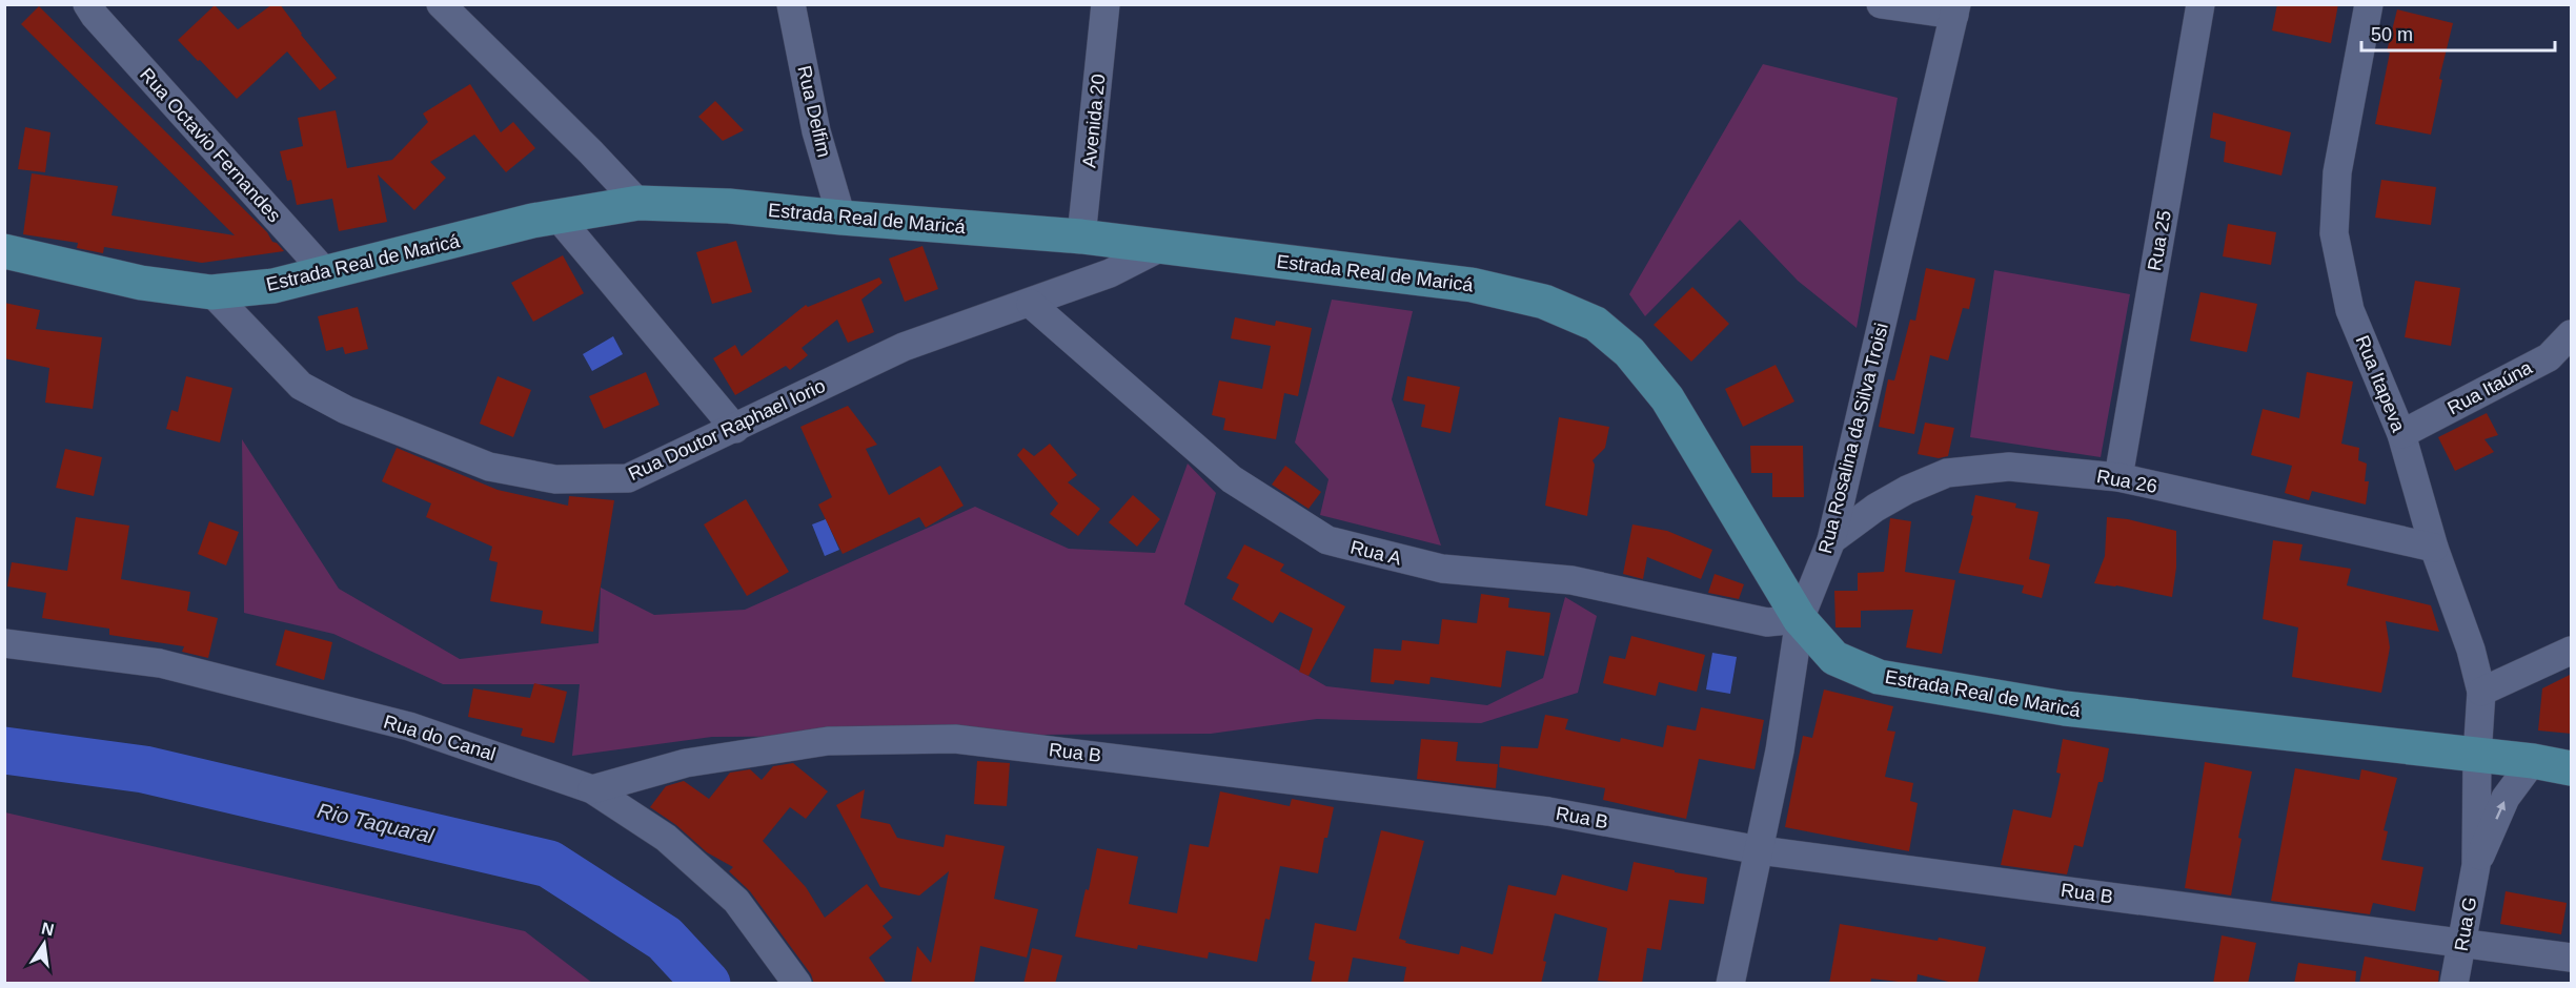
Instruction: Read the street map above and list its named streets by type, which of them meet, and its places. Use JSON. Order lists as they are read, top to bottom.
{
  "streets": {
    "main road": ["Estrada Real de Maricá"],
    "street": [
      "Rua Delfim",
      "Avenida 20",
      "Rua Octavio Fernandes",
      "Rua 25",
      "Rua Itapeva",
      "Rua Itaúna",
      "Rua Doutor Raphael Iorio",
      "Rua Rosalina da Silva Troisi",
      "Rua 26",
      "Rua A",
      "Rua do Canal",
      "Rua B",
      "Rua G"
    ]
  },
  "crossings": [
    ["Rua Delfim", "Estrada Real de Maricá"],
    ["Avenida 20", "Estrada Real de Maricá"],
    ["Rua Octavio Fernandes", "Estrada Real de Maricá"],
    ["Estrada Real de Maricá", "Rua Itapeva"],
    ["Estrada Real de Maricá", "Rua Doutor Raphael Iorio"],
    ["Estrada Real de Maricá", "Rua Rosalina da Silva Troisi"],
    ["Estrada Real de Maricá", "Rua A"],
    ["Estrada Real de Maricá", "Rua G"],
    ["Rua 25", "Rua 26"],
    ["Rua Itapeva", "Rua Itaúna"],
    ["Rua Itapeva", "Rua 26"],
    ["Rua Itapeva", "Rua G"],
    ["Rua Doutor Raphael Iorio", "Rua A"],
    ["Rua Rosalina da Silva Troisi", "Rua 26"],
    ["Rua Rosalina da Silva Troisi", "Rua A"],
    ["Rua Rosalina da Silva Troisi", "Rua B"],
    ["Rua do Canal", "Rua B"],
    ["Rua B", "Rua G"]
  ],
  "water": ["Rio Taquaral"],
  "scale_bar": "50 m",
  "north": "top"
}
